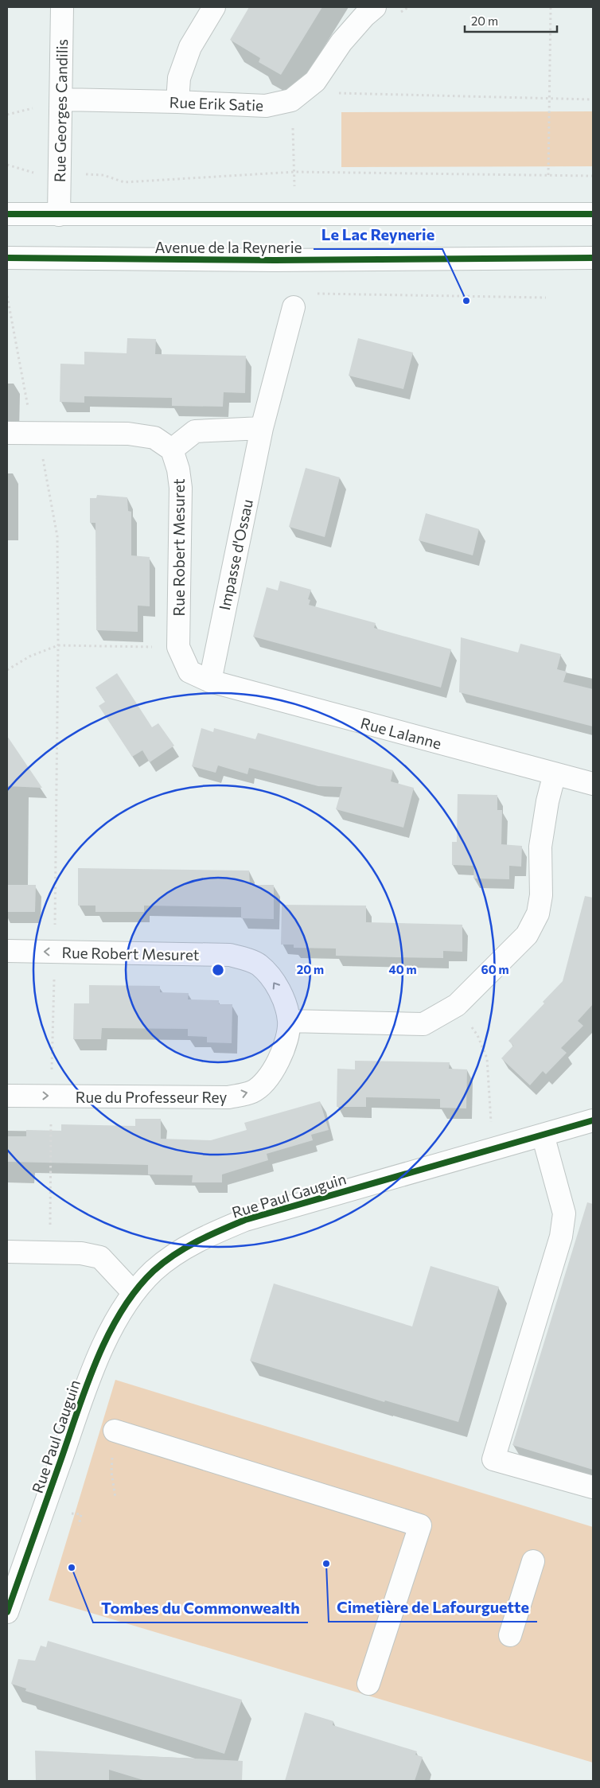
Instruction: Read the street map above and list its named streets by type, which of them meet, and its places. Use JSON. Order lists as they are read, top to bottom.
{
  "streets": {
    "street": [
      "Rue Erik Satie",
      "Rue Georges Candilis",
      "Avenue de la Reynerie",
      "Rue Robert Mesuret",
      "Impasse d'Ossau",
      "Rue Lalanne",
      "Rue du Professeur Rey",
      "Rue Paul Gauguin"
    ]
  },
  "crossings": [
    ["Rue Erik Satie", "Rue Georges Candilis"],
    ["Rue Robert Mesuret", "Impasse d'Ossau"],
    ["Rue Robert Mesuret", "Rue Lalanne"],
    ["Rue Robert Mesuret", "Rue du Professeur Rey"],
    ["Impasse d'Ossau", "Rue Lalanne"]
  ],
  "one_way": ["Rue Robert Mesuret", "Rue du Professeur Rey"],
  "places": ["Le Lac Reynerie", "Cimetière de Lafourguette", "Tombes du Commonwealth"],
  "scale_bar": "20 m",
  "rings": ["20 m", "40 m", "60 m"]
}
